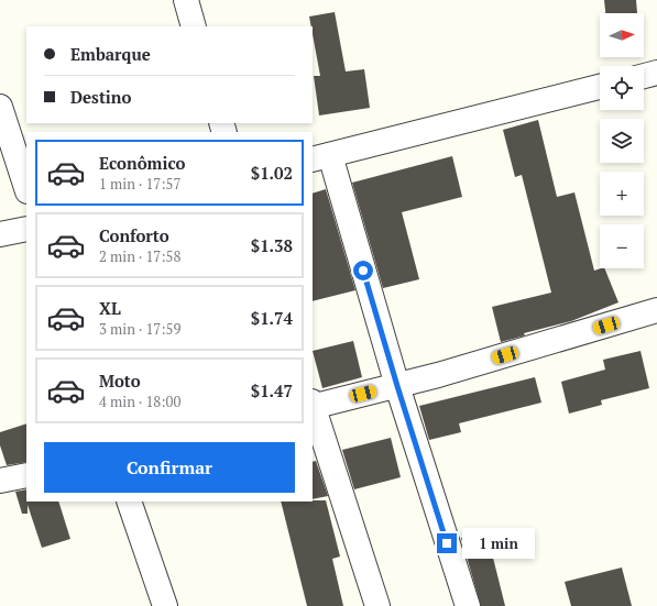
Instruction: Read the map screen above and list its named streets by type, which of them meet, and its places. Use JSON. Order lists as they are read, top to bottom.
{
  "north": "right",
  "page": {
    "map_buttons": ["+", "−"],
    "banner": ["Embarque", "Destino"],
    "list": [
      {
        "name": "Econômico",
        "note": "1 min · 17:57",
        "value": "$1.02"
      },
      {
        "name": "Conforto",
        "note": "2 min · 17:58",
        "value": "$1.38"
      },
      {
        "name": "XL",
        "note": "3 min · 17:59",
        "value": "$1.74"
      },
      {
        "name": "Moto",
        "note": "4 min · 18:00",
        "value": "$1.47"
      }
    ],
    "buttons": "Confirmar",
    "bubble": "1 min"
  }
}
